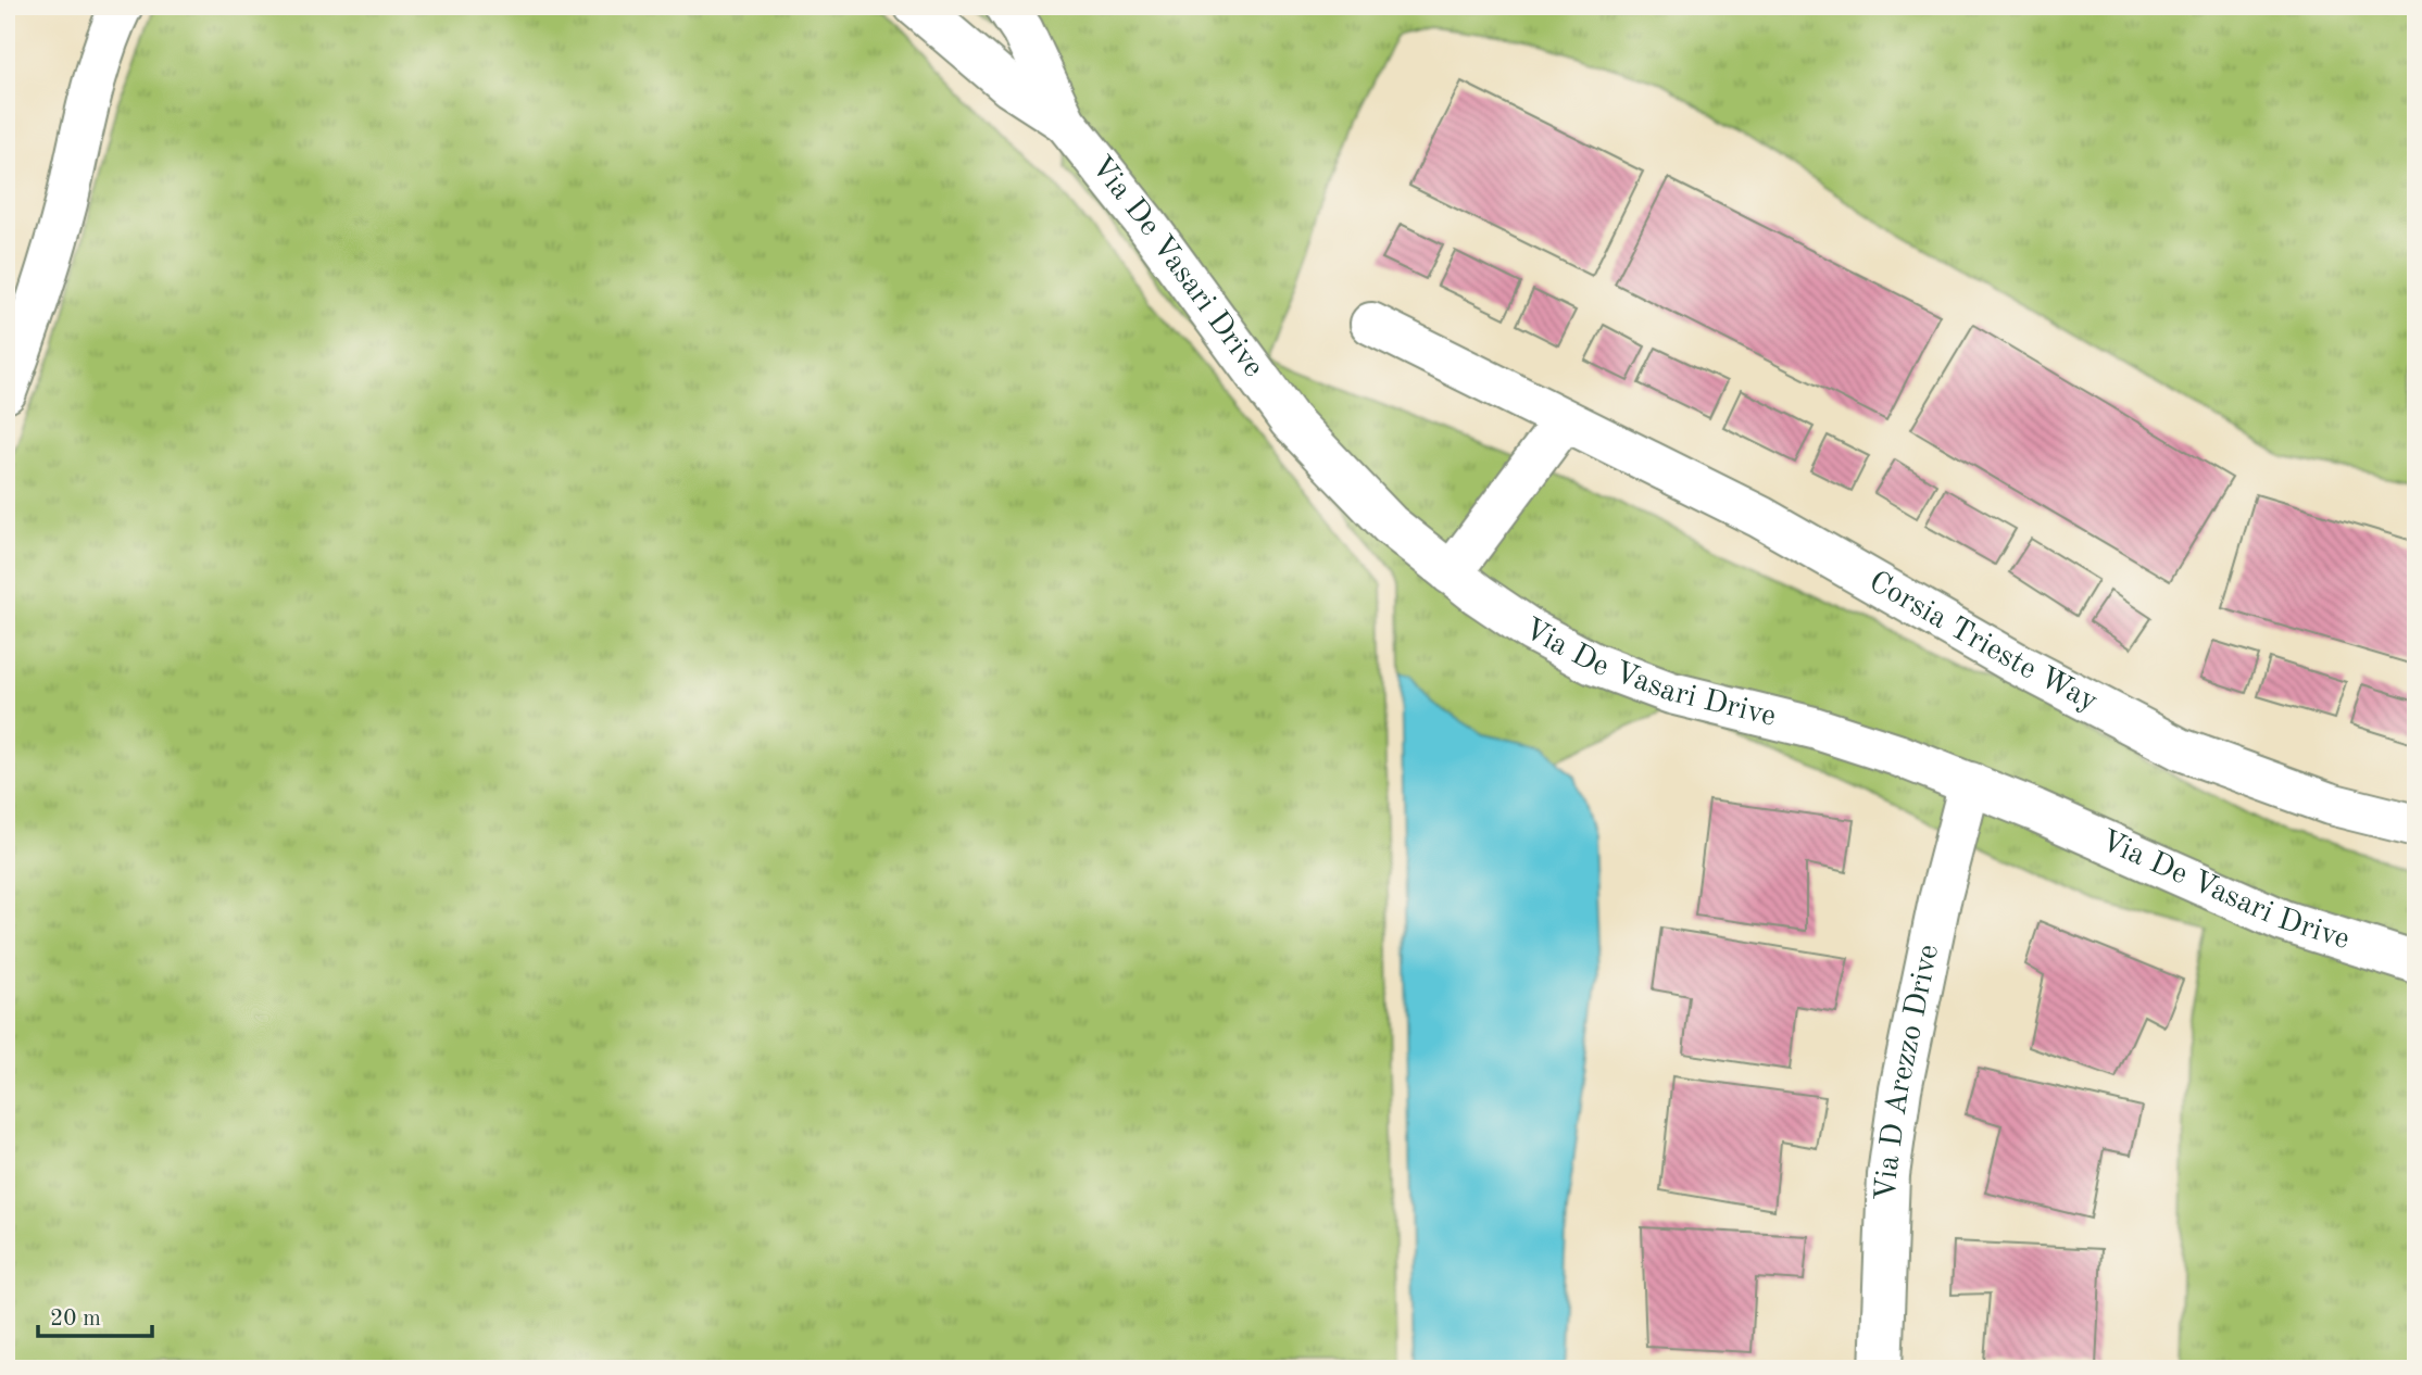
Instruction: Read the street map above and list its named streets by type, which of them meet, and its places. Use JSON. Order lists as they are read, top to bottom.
{
  "streets": {
    "street": ["Via De Vasari Drive", "Corsia Trieste Way", "Via D Arezzo Drive"]
  },
  "crossings": [
    ["Via De Vasari Drive", "Via D Arezzo Drive"]
  ],
  "scale_bar": "20 m"
}
